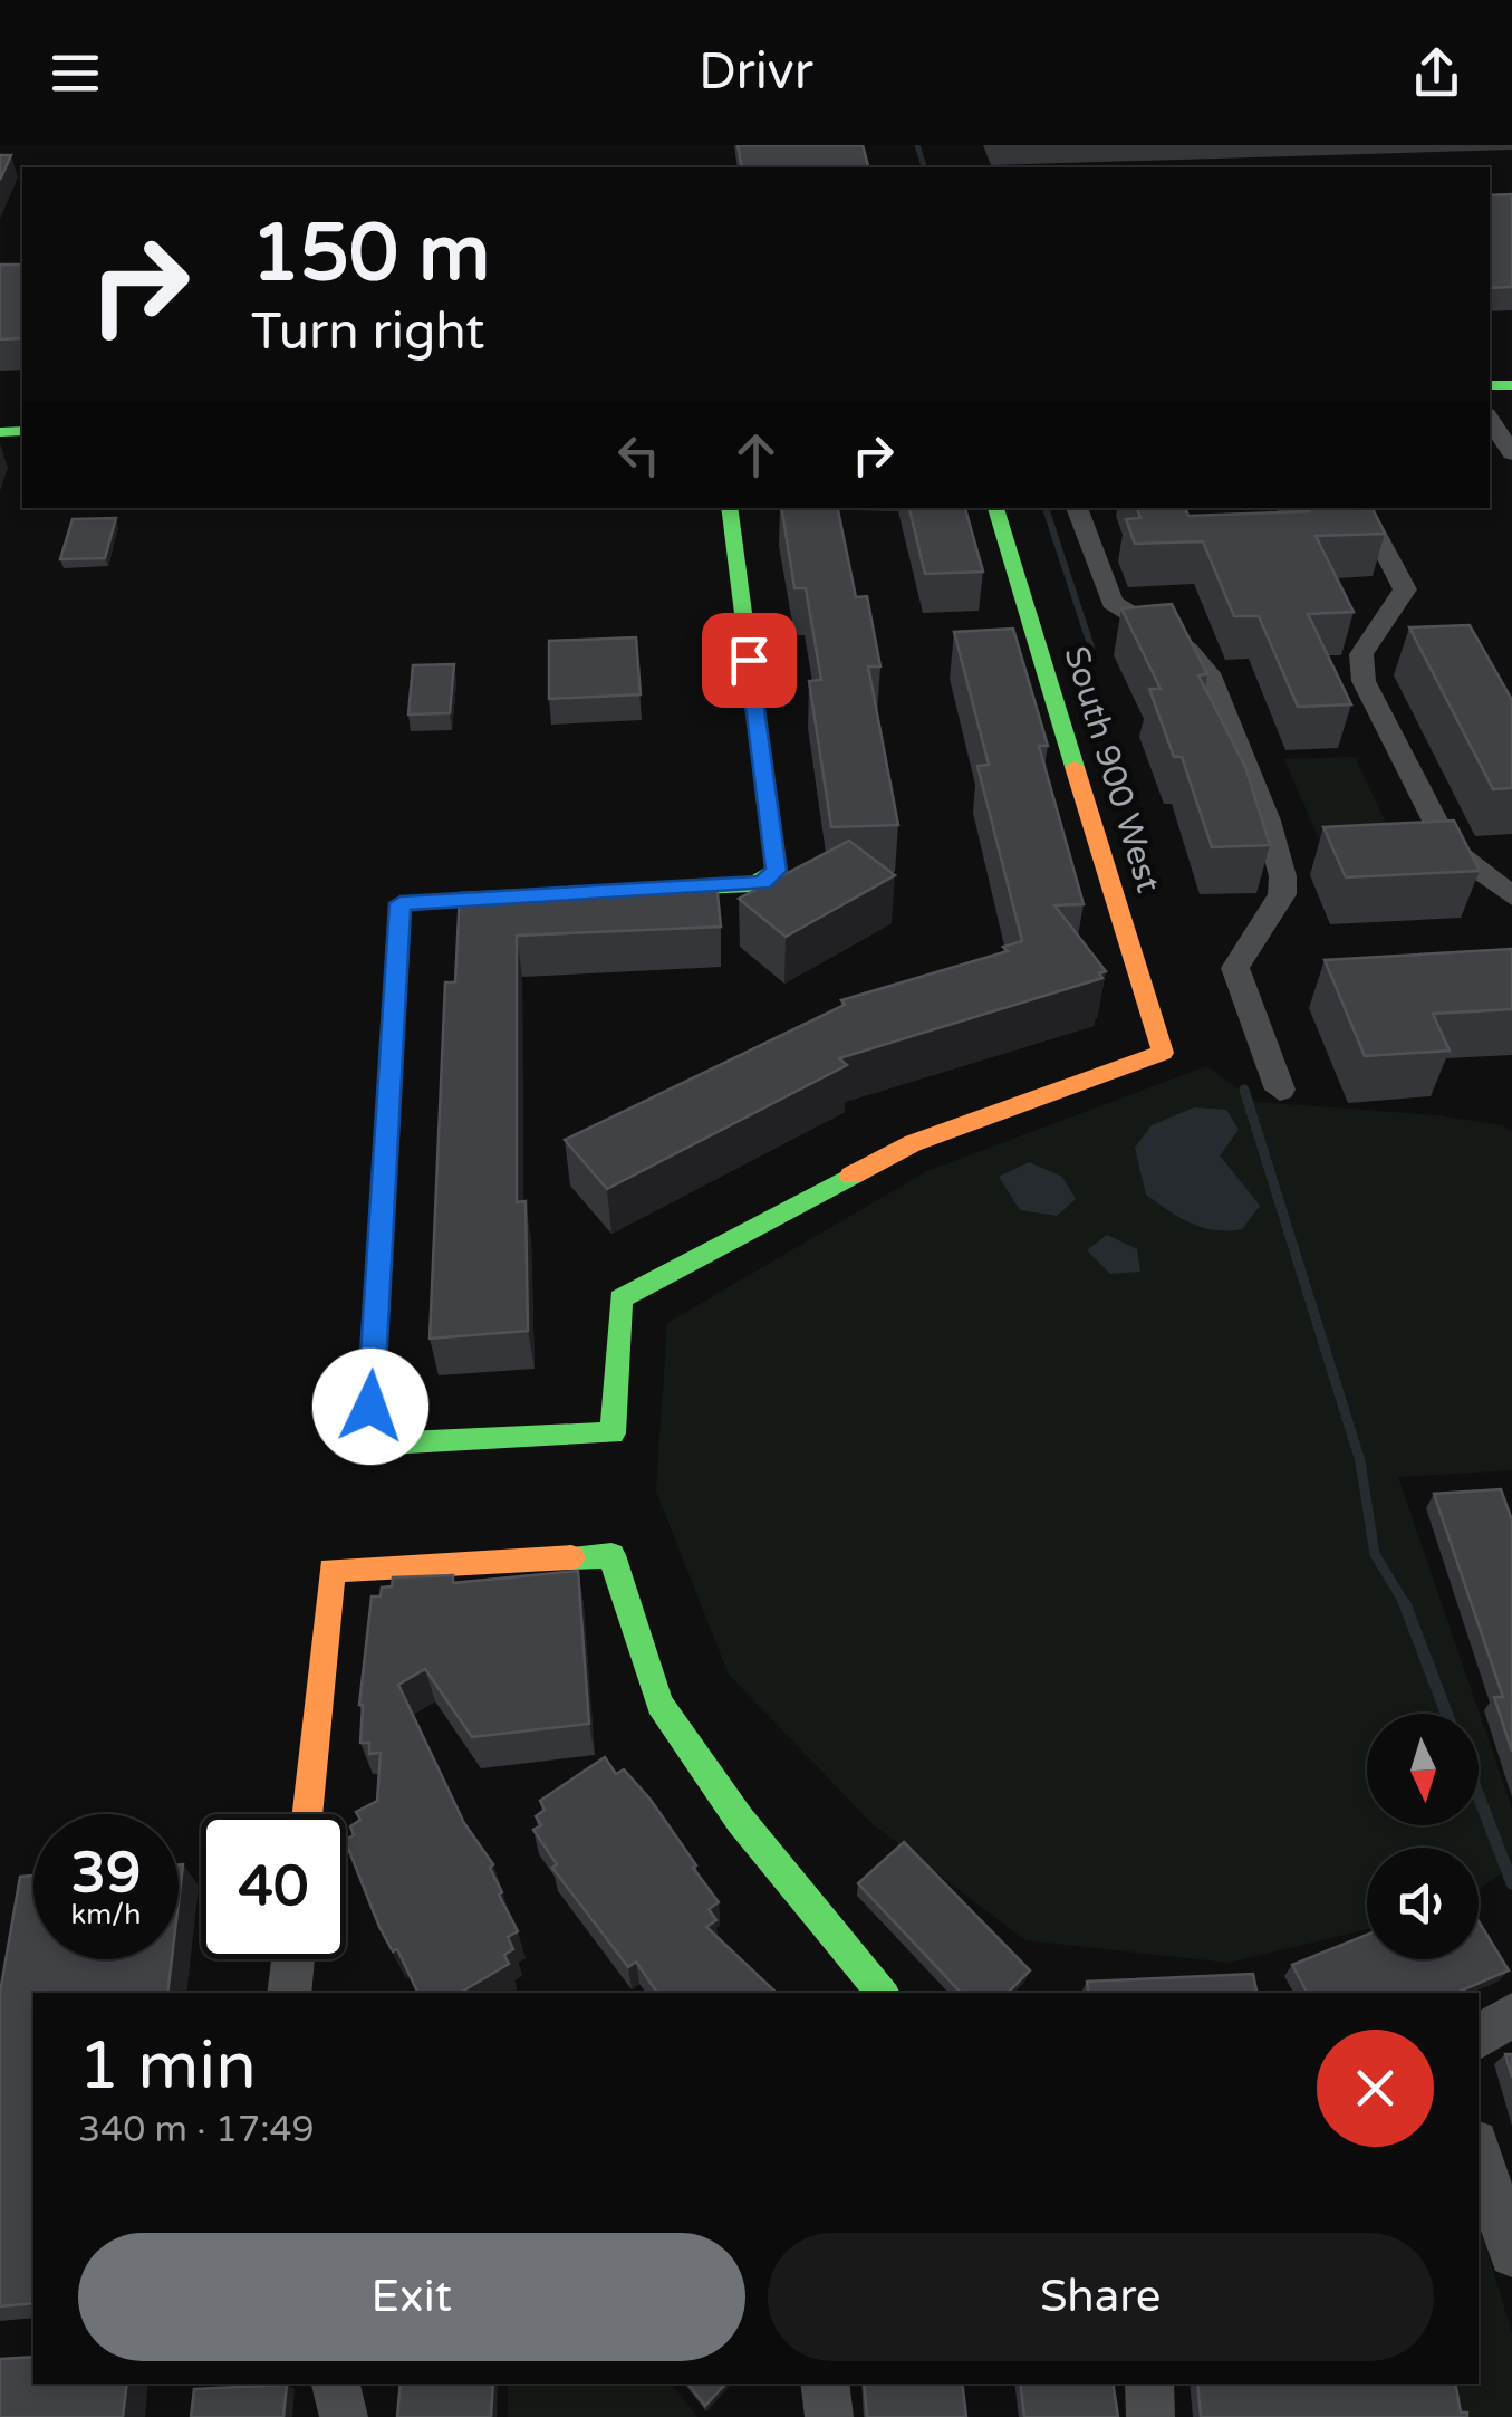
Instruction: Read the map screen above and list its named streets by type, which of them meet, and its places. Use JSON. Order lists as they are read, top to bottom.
{
  "streets": {
    "street": ["South 900 West"]
  },
  "north": "bottom",
  "page": {
    "header": "Drivr",
    "turn": ["150 m", "Turn right"],
    "speed": "39 km/h",
    "limit": "40",
    "heading": ["1 min", "340 m · 17:49"],
    "buttons": ["Exit", "Share"]
  }
}
